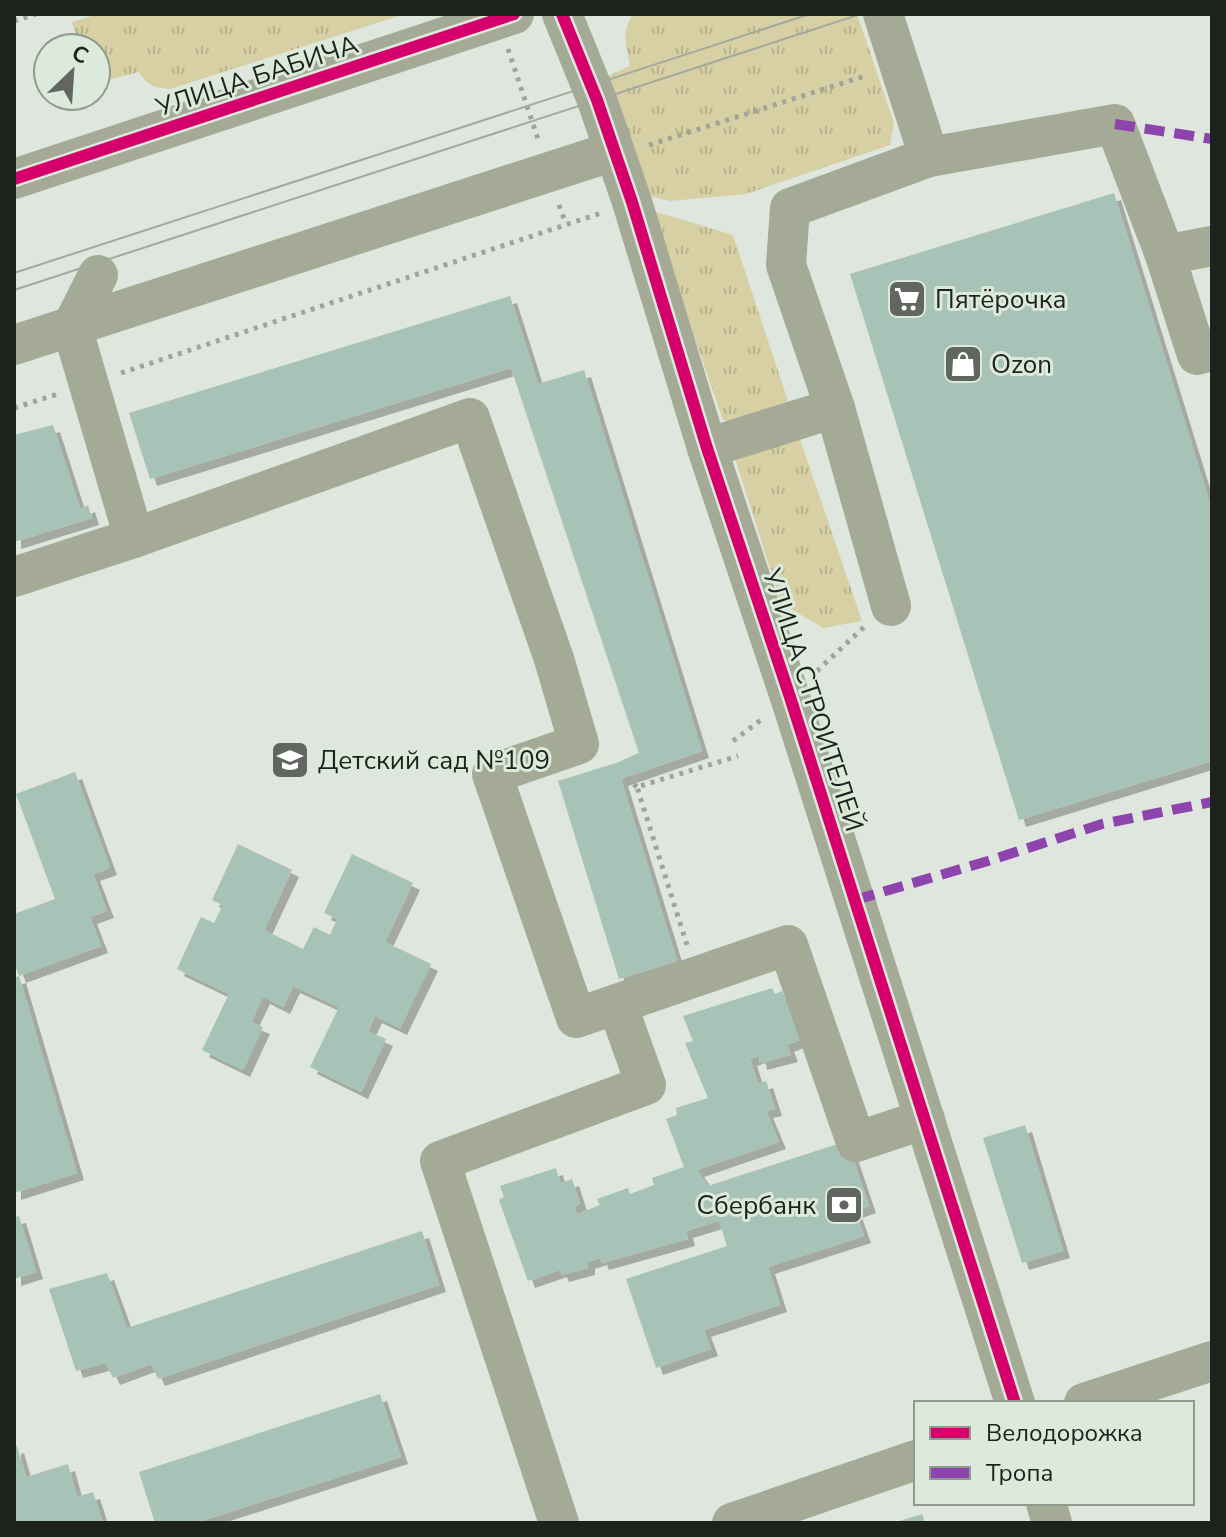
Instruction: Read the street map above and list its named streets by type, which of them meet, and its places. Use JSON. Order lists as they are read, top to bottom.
{
  "streets": {
    "street": ["УЛИЦА БАБИЧА", "УЛИЦА СТРОИТЕЛЕЙ"]
  },
  "places": {
    "supermarket": ["Пятёрочка"],
    "shop": ["Ozon"],
    "school or university": ["Детский сад №109"],
    "bank": ["Сбербанк"]
  },
  "legend": ["Велодорожка", "Тропа"],
  "north": "top right"
}
